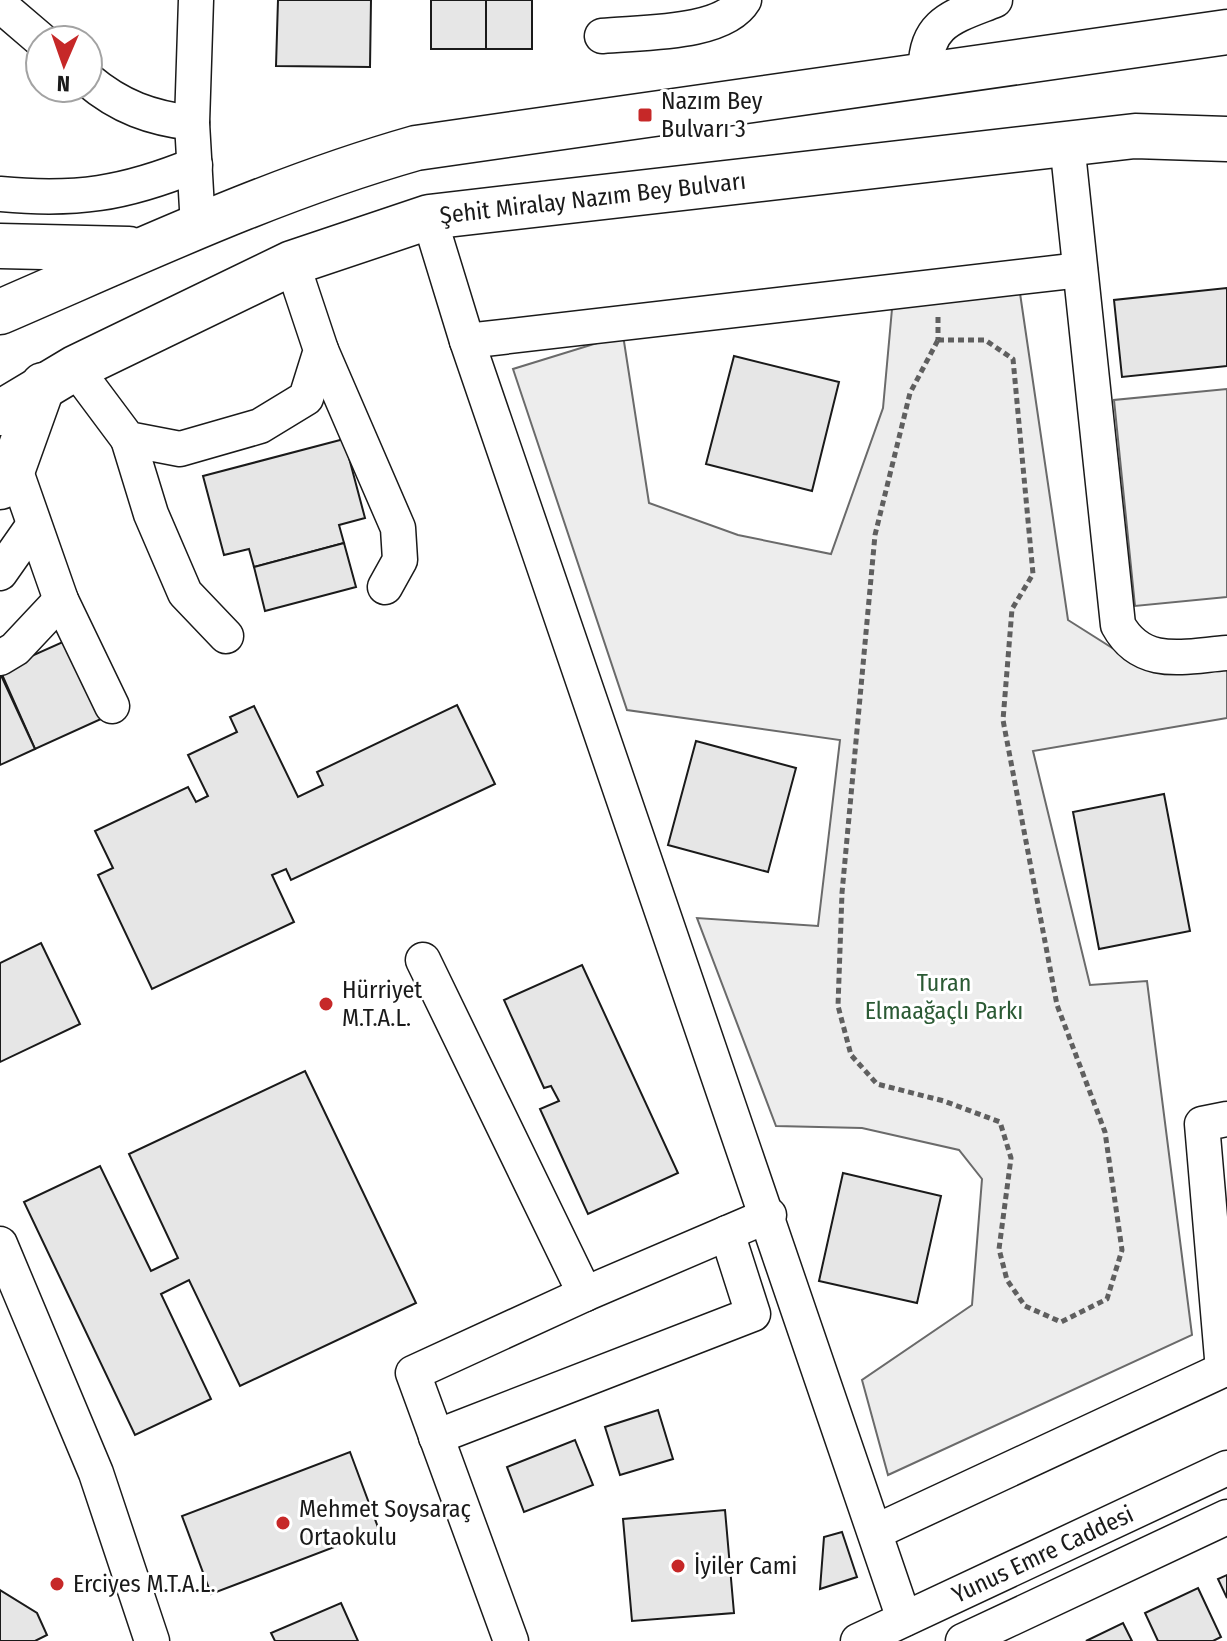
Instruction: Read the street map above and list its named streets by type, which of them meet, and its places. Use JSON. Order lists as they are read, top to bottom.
{
  "streets": {
    "main road": ["Şehit Miralay Nazım Bey Bulvarı"],
    "street": ["Yunus Emre Caddesi"]
  },
  "parks": ["Turan Elmaağaçlı Parkı"],
  "places": {
    "transit": ["Nazım Bey Bulvarı 3"],
    "other": [
      "Hürriyet M.T.A.L.",
      "Mehmet Soysaraç Ortaokulu",
      "İyiler Cami",
      "Erciyes M.T.A.L."
    ]
  },
  "north": "bottom"
}
